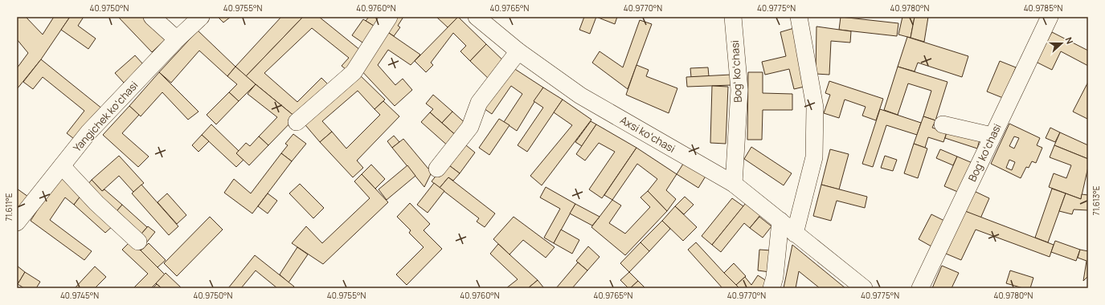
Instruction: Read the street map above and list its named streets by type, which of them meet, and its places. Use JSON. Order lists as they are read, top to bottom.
{
  "streets": {
    "street": ["Bogʻ koʻchasi", "Yangichek koʻchasi", "Axsi koʻchasi"]
  },
  "crossings": [
    ["Bogʻ koʻchasi", "Axsi koʻchasi"]
  ],
  "north": "right",
  "coordinates": [
    "40.9750°N",
    "40.9755°N",
    "40.9760°N",
    "40.9765°N",
    "40.9770°N",
    "40.9775°N",
    "40.9780°N",
    "40.9785°N",
    "71.613°E",
    "71.611°E",
    "40.9745°N"
  ]
}
